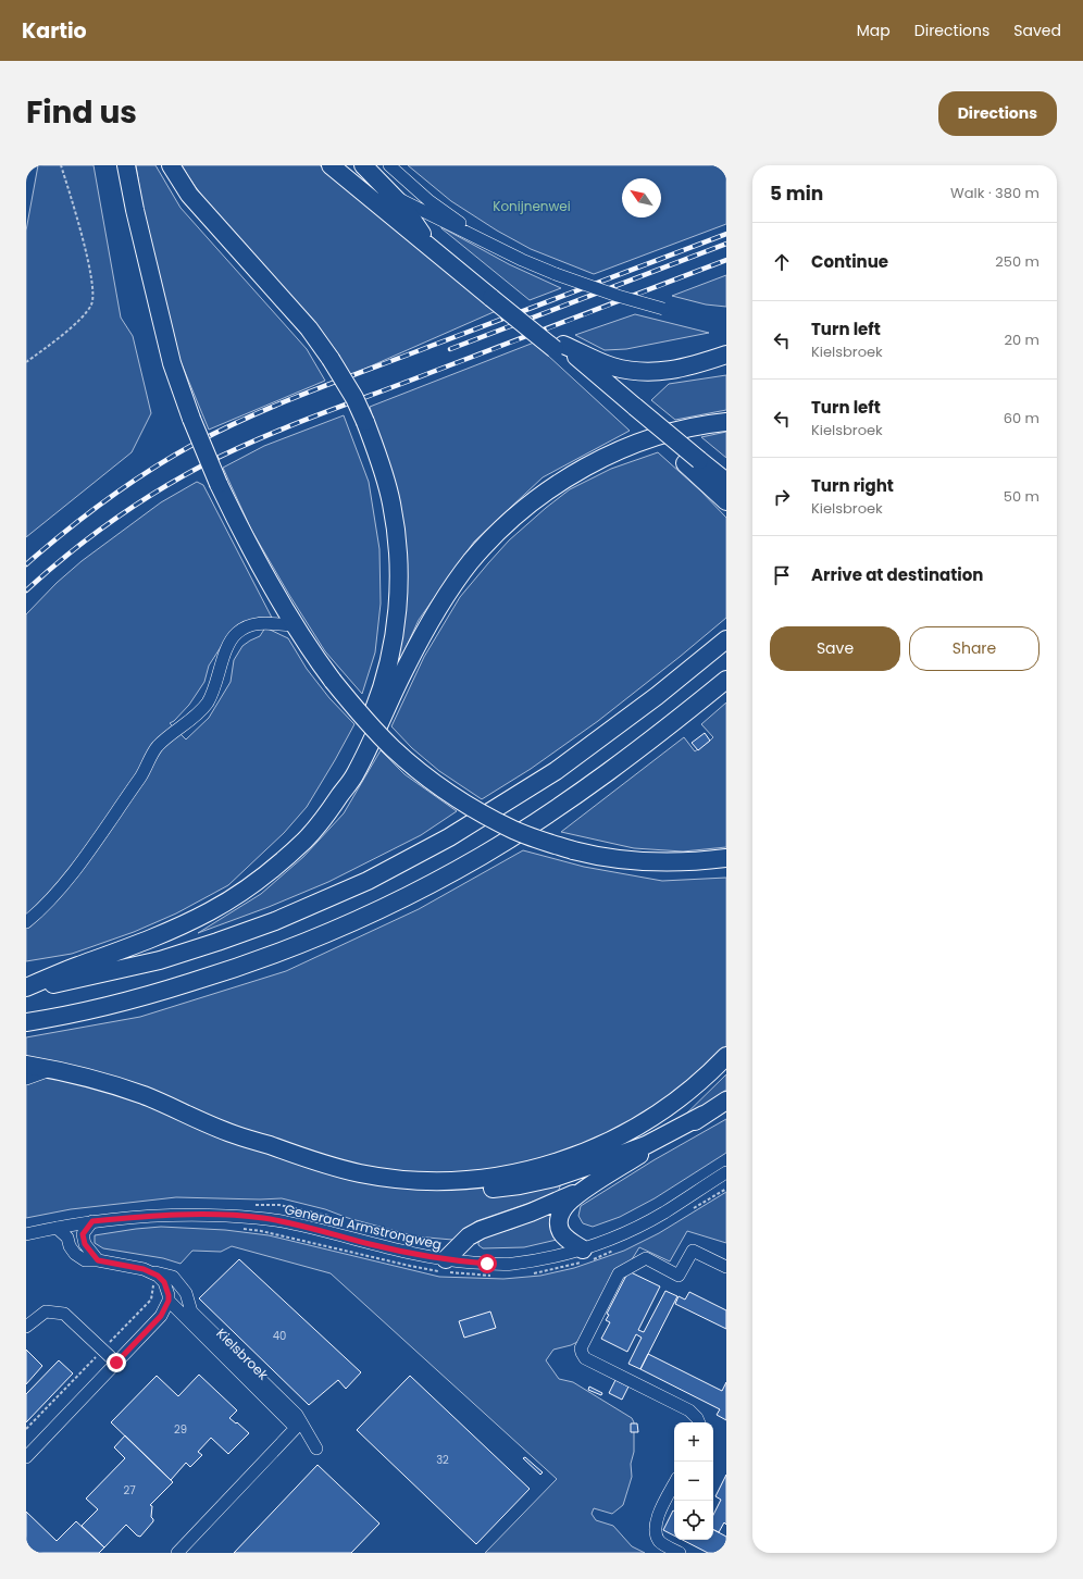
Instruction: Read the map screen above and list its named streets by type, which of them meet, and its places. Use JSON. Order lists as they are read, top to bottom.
{
  "streets": {
    "street": ["Generaal Armstrongweg", "Kielsbroek"]
  },
  "crossings": [
    ["Generaal Armstrongweg", "Kielsbroek"]
  ],
  "parks": ["Konijnenwei"],
  "house_numbers": [
    "40",
    "29",
    "32",
    "27"
  ],
  "north": "top left",
  "page": {
    "header": "Kartio",
    "nav": ["Map", "Directions", "Saved"],
    "title": "Find us",
    "buttons": [
      "Directions",
      ["Save", "Share"]
    ],
    "heading": ["5 min", "Walk · 380 m"],
    "list": [
      ["Continue", "250 m"],
      ["Turn left", "Kielsbroek", "20 m"],
      ["Turn left", "Kielsbroek", "60 m"],
      ["Turn right", "Kielsbroek", "50 m"],
      "Arrive at destination"
    ],
    "map_buttons": ["+", "−"]
  }
}
